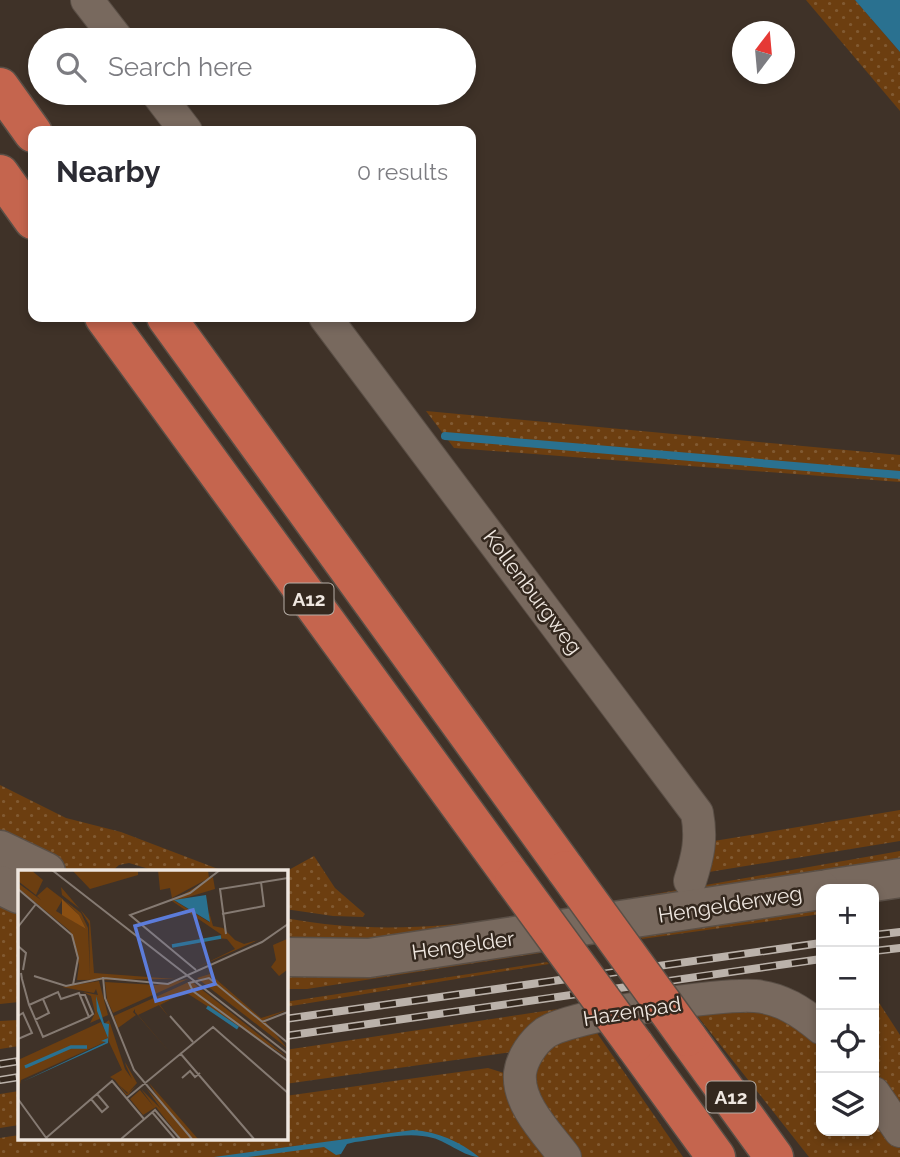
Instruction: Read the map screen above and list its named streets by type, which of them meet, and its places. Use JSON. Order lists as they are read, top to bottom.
{
  "streets": {
    "highway": ["A12"],
    "main road": ["Hengelderweg", "Hengelder"],
    "street": ["Kollenburgweg", "Hazenpad"]
  },
  "crossings": [
    ["Hengelderweg", "Hengelder"]
  ],
  "north": "top",
  "page": {
    "search": "Search here",
    "heading": ["Nearby", "0 results"],
    "map_buttons": ["+", "−"]
  }
}
